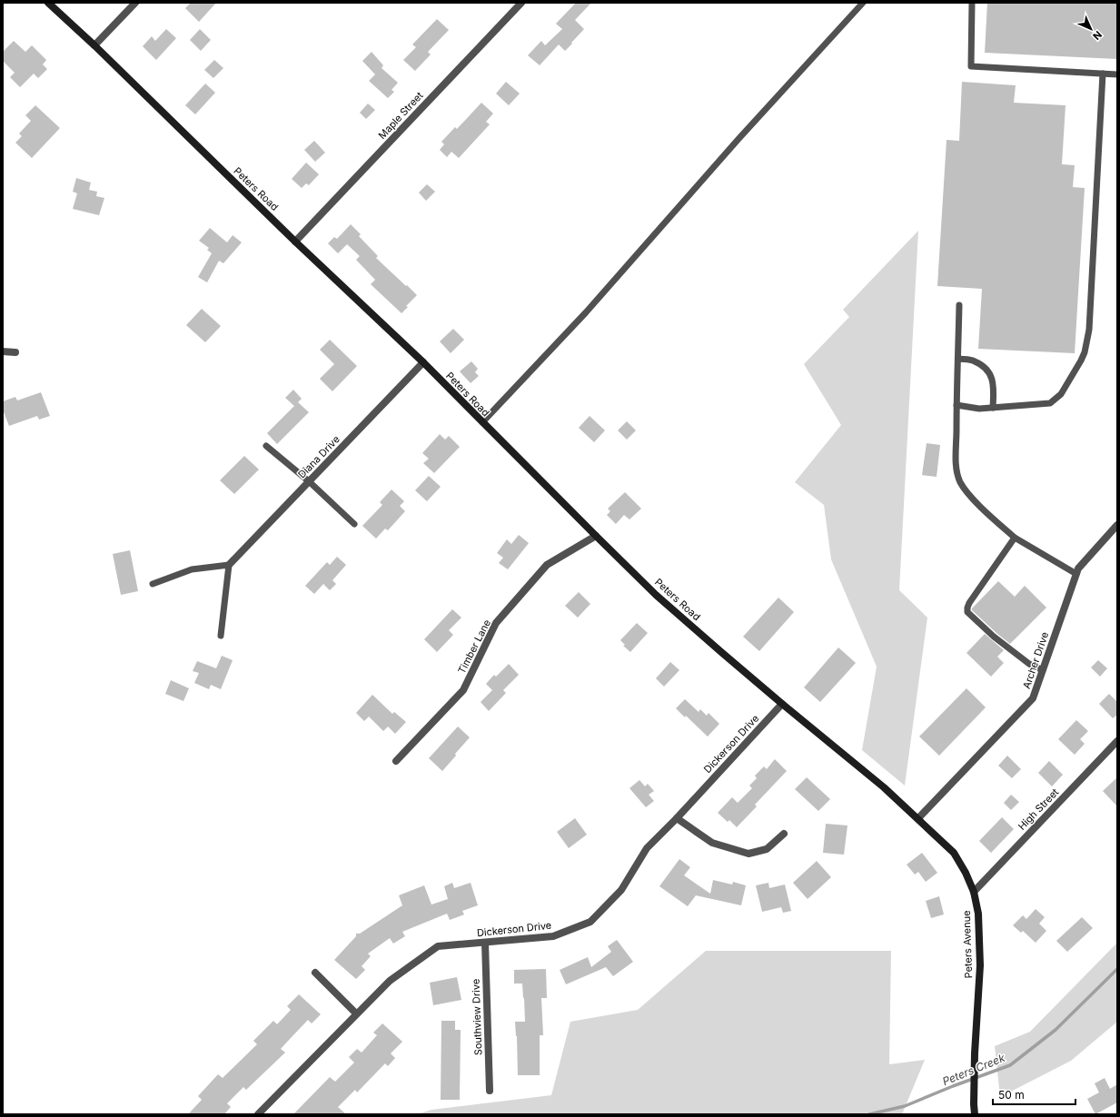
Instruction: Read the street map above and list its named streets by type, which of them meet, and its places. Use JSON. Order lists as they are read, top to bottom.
{
  "streets": {
    "street": [
      "Maple Street",
      "Peters Road",
      "Diana Drive",
      "Timber Lane",
      "Archer Drive",
      "Dickerson Drive",
      "High Street",
      "Peters Avenue",
      "Southview Drive"
    ]
  },
  "crossings": [
    ["Maple Street", "Peters Road"],
    ["Peters Road", "Diana Drive"],
    ["Peters Road", "Timber Lane"],
    ["Peters Road", "Dickerson Drive"],
    ["Peters Road", "Peters Avenue"],
    ["Archer Drive", "Peters Avenue"],
    ["Dickerson Drive", "Southview Drive"],
    ["High Street", "Peters Avenue"]
  ],
  "water": ["Peters Creek"],
  "scale_bar": "50 m",
  "north": "bottom right"
}
